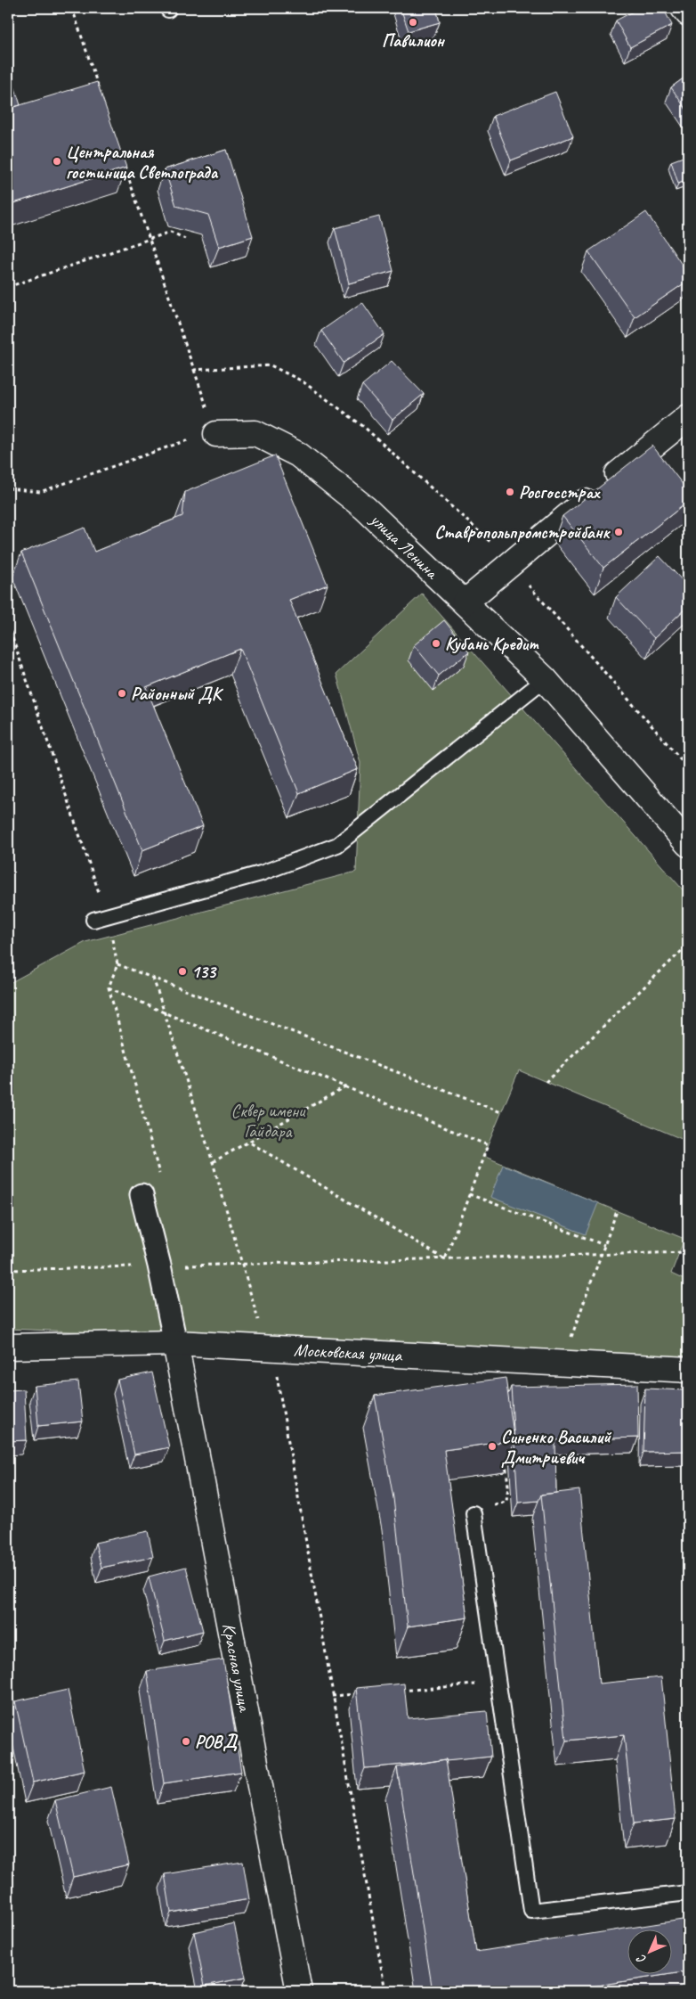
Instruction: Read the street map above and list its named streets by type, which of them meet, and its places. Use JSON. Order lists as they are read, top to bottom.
{
  "streets": {
    "street": ["улица Ленина", "Московская улица", "Красная улица"]
  },
  "crossings": [
    ["Московская улица", "Красная улица"]
  ],
  "parks": ["Сквер имени Гайдара"],
  "places": [
    "Павилион",
    "Центральная гостиница Светлограда",
    "Росгосстрах",
    "Ставропольпромстройбанк",
    "Кубань Кредит",
    "Районный ДК",
    "133",
    "Синенко Василий Дмитриевич",
    "РОВД"
  ],
  "north": "bottom left"
}
